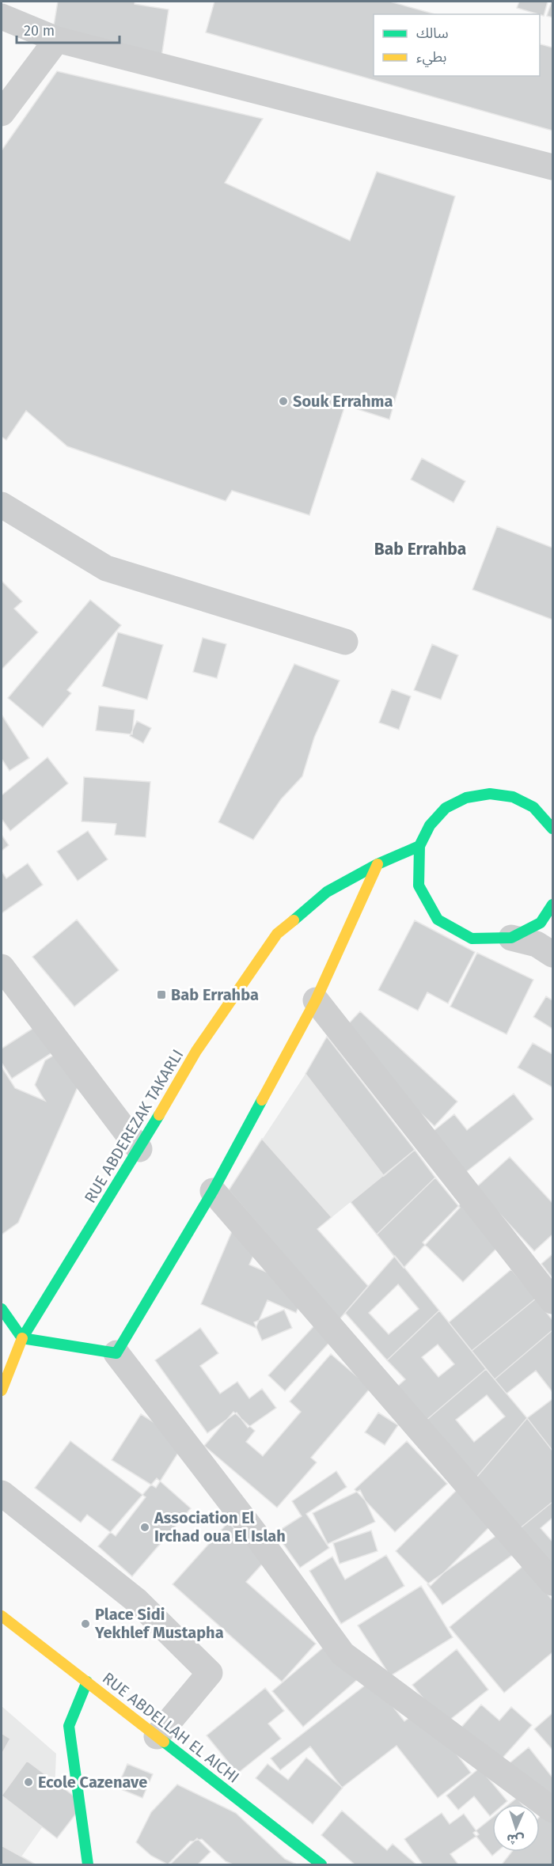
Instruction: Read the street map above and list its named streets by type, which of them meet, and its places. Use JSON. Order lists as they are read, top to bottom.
{
  "streets": {
    "street": ["RUE ABDEREZAK TAKARLI", "RUE ABDELLAH EL AICHI"]
  },
  "districts": ["Bab Errahba"],
  "places": {
    "other": [
      "Souk Errahma",
      "Association El Irchad oua El Islah",
      "Place Sidi Yekhlef Mustapha",
      "Ecole Cazenave"
    ],
    "transit": ["Bab Errahba"]
  },
  "legend": ["سالك", "بطيء"],
  "scale_bar": "20 m",
  "north": "bottom"
}
